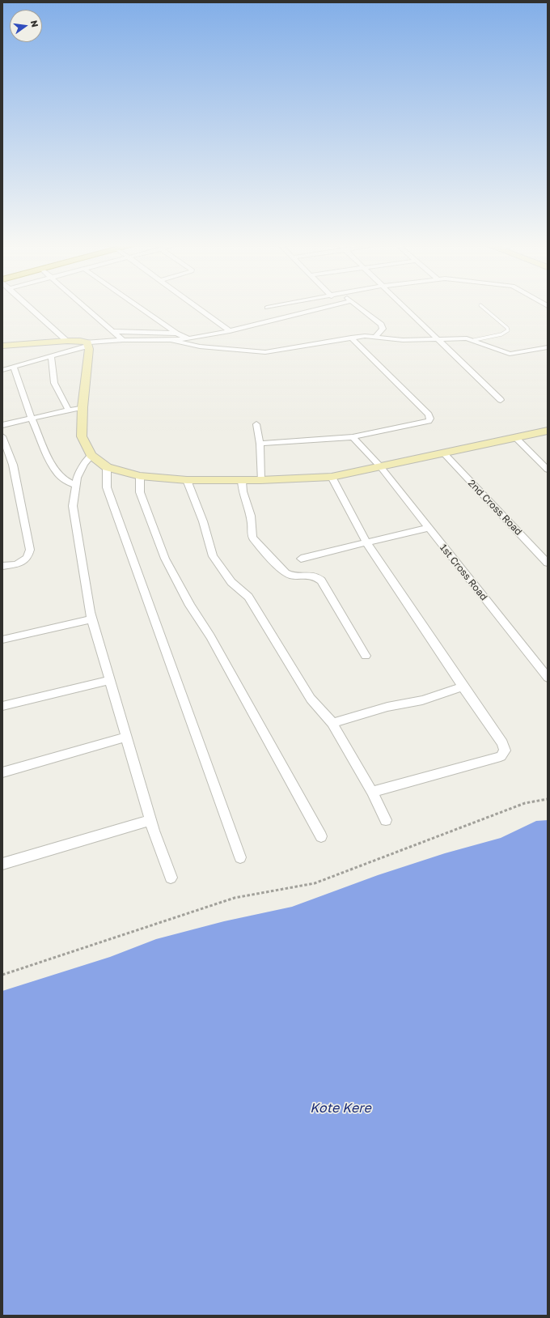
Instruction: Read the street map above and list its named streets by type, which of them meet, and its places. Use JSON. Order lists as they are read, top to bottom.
{
  "streets": {
    "street": ["2nd Cross Road", "1st Cross Road"]
  },
  "water": ["Kote Kere"],
  "north": "right"
}
